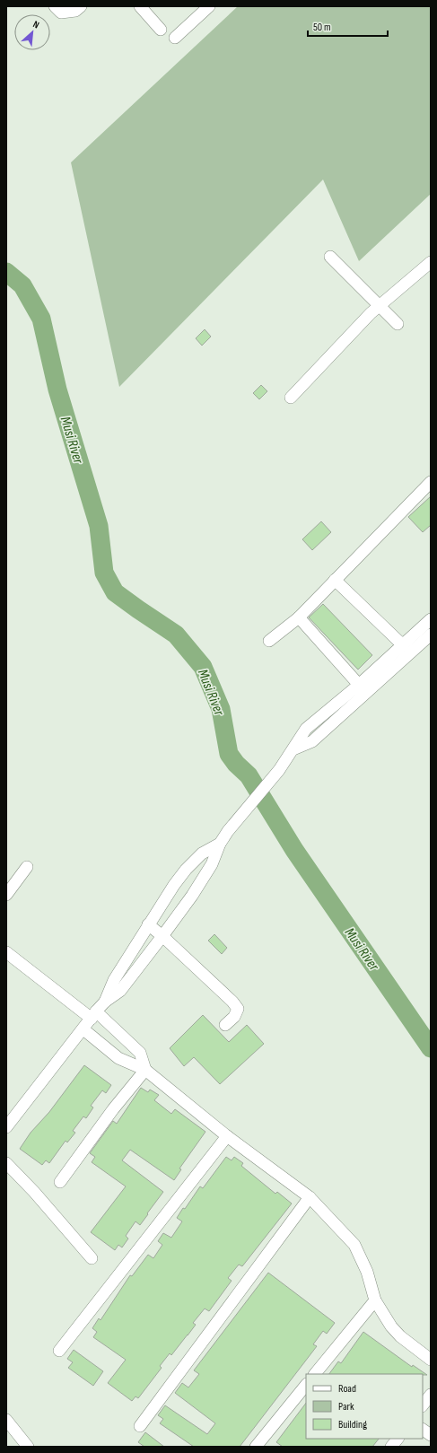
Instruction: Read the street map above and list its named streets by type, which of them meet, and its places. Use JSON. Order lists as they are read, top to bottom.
{
  "water": ["Musi River"],
  "legend": ["Road", "Park", "Building"],
  "scale_bar": "50 m",
  "north": "top right"
}
